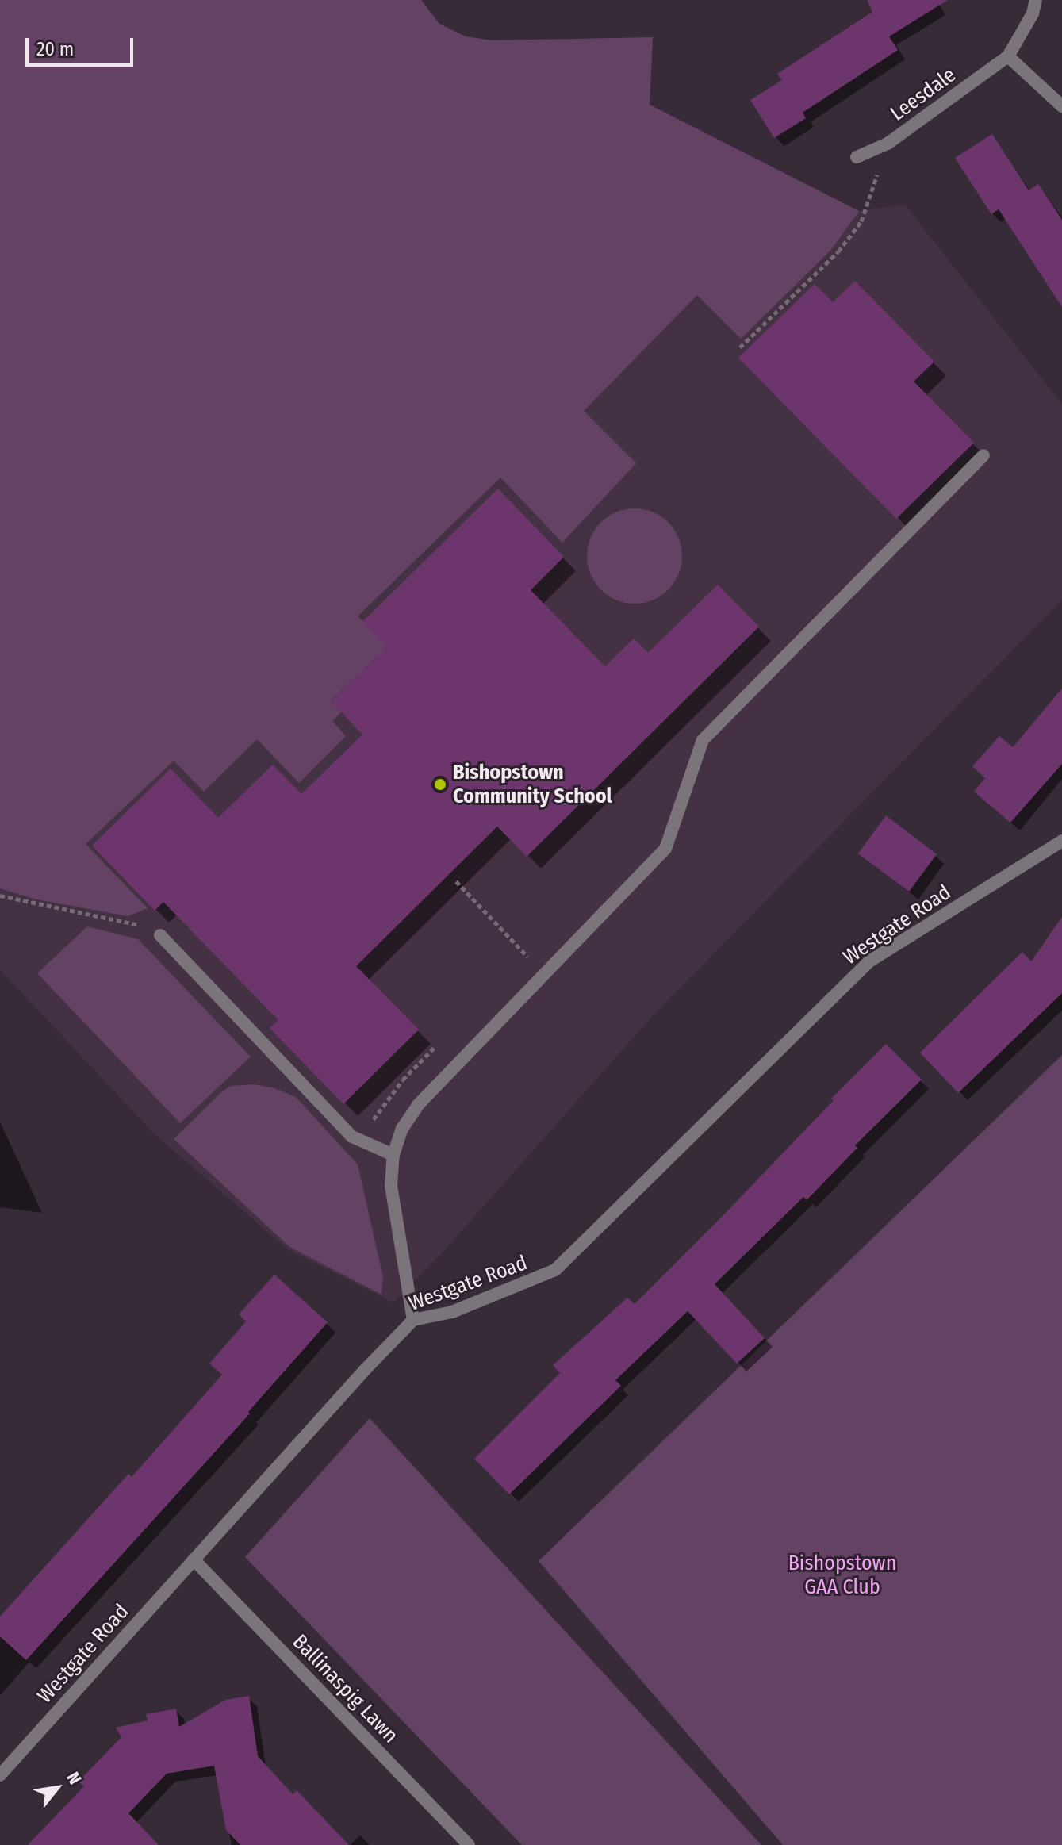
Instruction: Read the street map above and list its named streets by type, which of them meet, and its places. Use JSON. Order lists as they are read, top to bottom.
{
  "streets": {
    "street": ["Leesdale", "Westgate Road", "Ballinaspig Lawn"]
  },
  "crossings": [
    ["Westgate Road", "Ballinaspig Lawn"]
  ],
  "parks": ["Bishopstown GAA Club"],
  "places": ["Bishopstown Community School"],
  "scale_bar": "20 m",
  "north": "top right"
}
